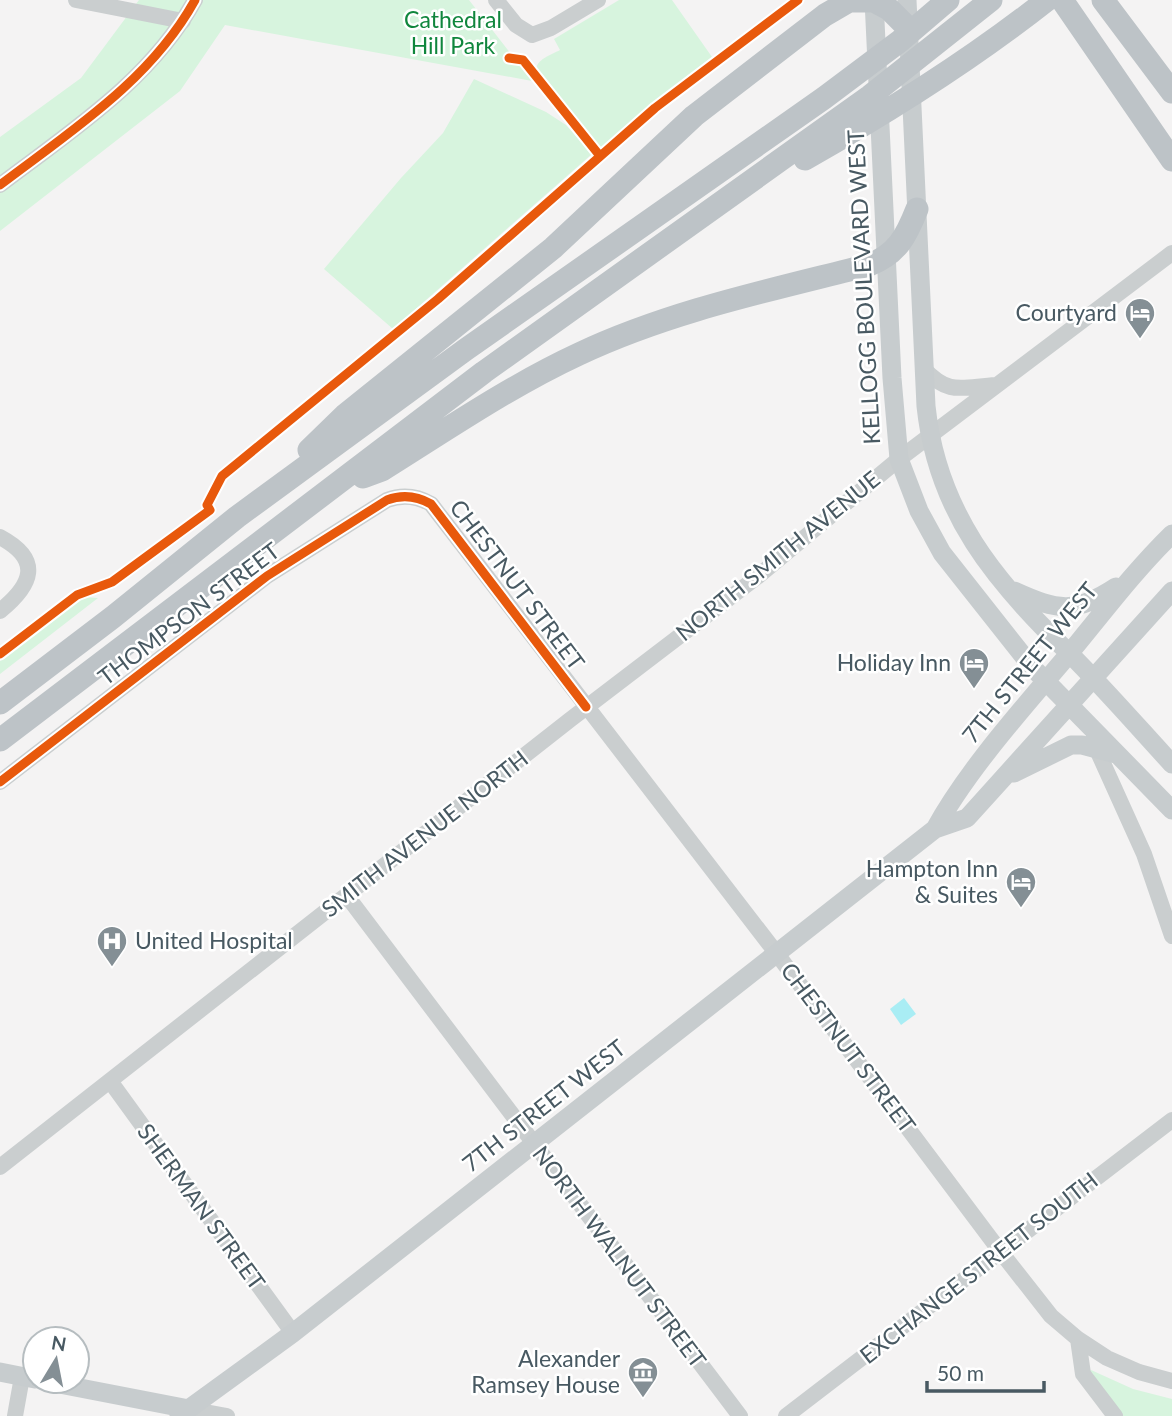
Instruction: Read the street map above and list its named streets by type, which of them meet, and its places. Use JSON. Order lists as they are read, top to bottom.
{
  "streets": {
    "main road": ["KELLOGG BOULEVARD WEST", "7TH STREET WEST"],
    "street": [
      "NORTH SMITH AVENUE",
      "CHESTNUT STREET",
      "THOMPSON STREET",
      "SMITH AVENUE NORTH",
      "SHERMAN STREET",
      "NORTH WALNUT STREET",
      "EXCHANGE STREET SOUTH"
    ]
  },
  "crossings": [
    ["KELLOGG BOULEVARD WEST", "NORTH SMITH AVENUE"],
    ["KELLOGG BOULEVARD WEST", "7TH STREET WEST"],
    ["NORTH SMITH AVENUE", "CHESTNUT STREET"],
    ["NORTH SMITH AVENUE", "SMITH AVENUE NORTH"],
    ["CHESTNUT STREET", "THOMPSON STREET"],
    ["CHESTNUT STREET", "7TH STREET WEST"],
    ["CHESTNUT STREET", "SMITH AVENUE NORTH"],
    ["CHESTNUT STREET", "EXCHANGE STREET SOUTH"],
    ["7TH STREET WEST", "SHERMAN STREET"],
    ["7TH STREET WEST", "NORTH WALNUT STREET"],
    ["SMITH AVENUE NORTH", "SHERMAN STREET"],
    ["SMITH AVENUE NORTH", "NORTH WALNUT STREET"]
  ],
  "parks": ["Cathedral Hill Park"],
  "places": {
    "hotel": ["Courtyard", "Holiday Inn", "Hampton Inn & Suites"],
    "hospital": ["United Hospital"],
    "museum": ["Alexander Ramsey House"]
  },
  "scale_bar": "50 m",
  "north": "top"
}
